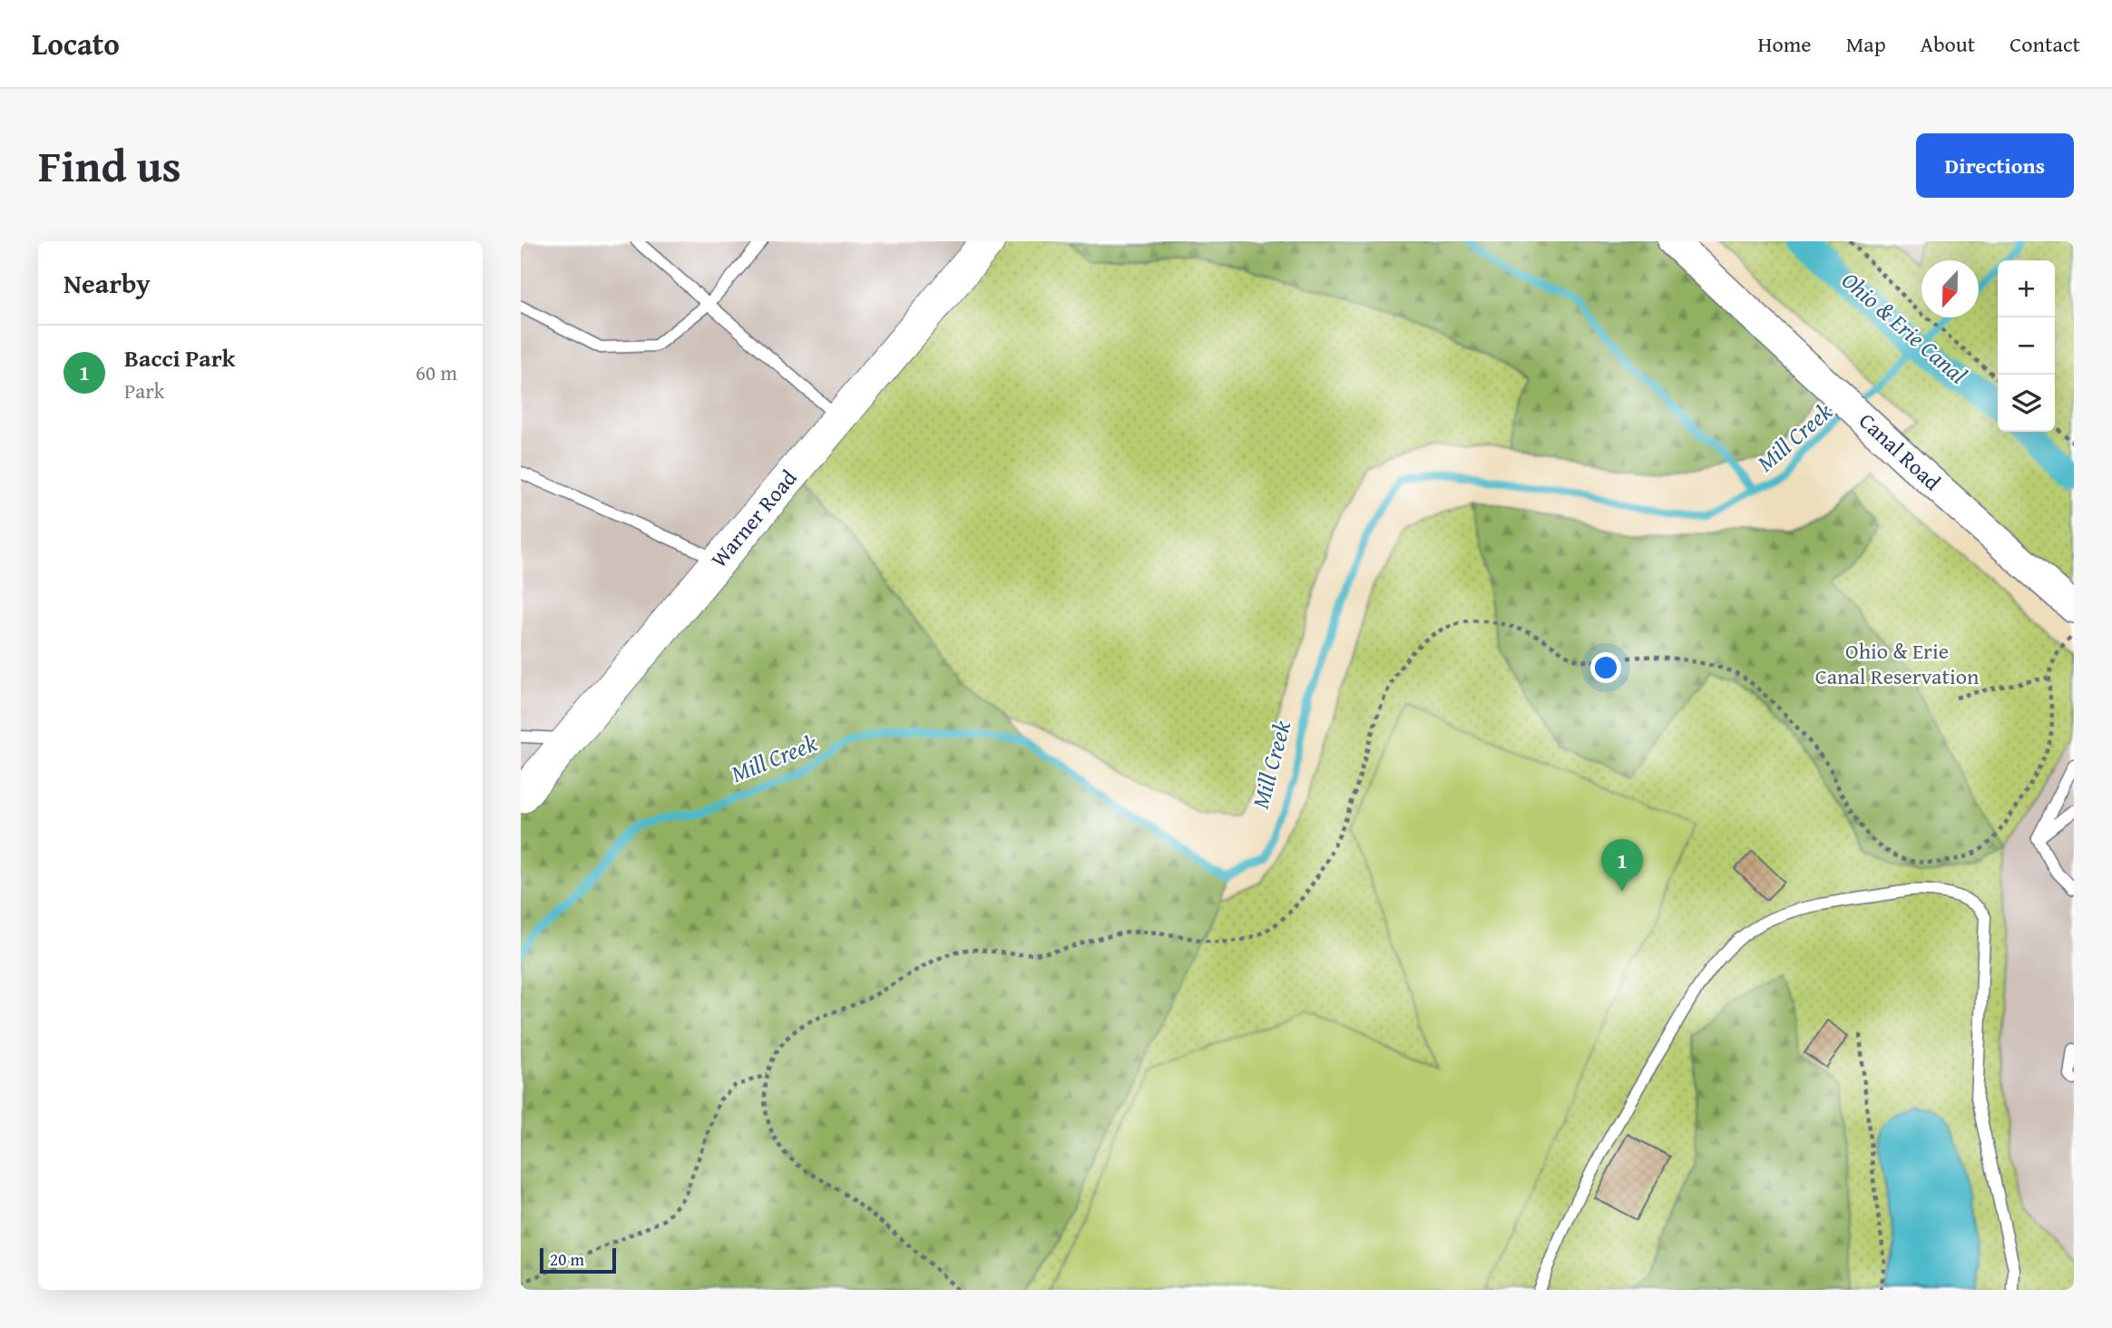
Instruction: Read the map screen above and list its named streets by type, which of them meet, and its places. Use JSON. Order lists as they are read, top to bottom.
{
  "streets": {
    "main road": ["Warner Road"],
    "street": ["Canal Road"]
  },
  "water": ["Ohio & Erie Canal", "Mill Creek"],
  "parks": ["Ohio & Erie Canal Reservation"],
  "scale_bar": "20 m",
  "north": "bottom",
  "page": {
    "header": "Locato",
    "nav": [
      "Home",
      "Map",
      "About",
      "Contact"
    ],
    "title": "Find us",
    "buttons": "Directions",
    "heading": "Nearby",
    "map_buttons": ["+", "−"],
    "list": [
      {
        "mark": "1",
        "name": "Bacci Park",
        "note": "Park",
        "value": "60 m"
      }
    ],
    "pins": "1",
    "scale": "20 m"
  }
}
